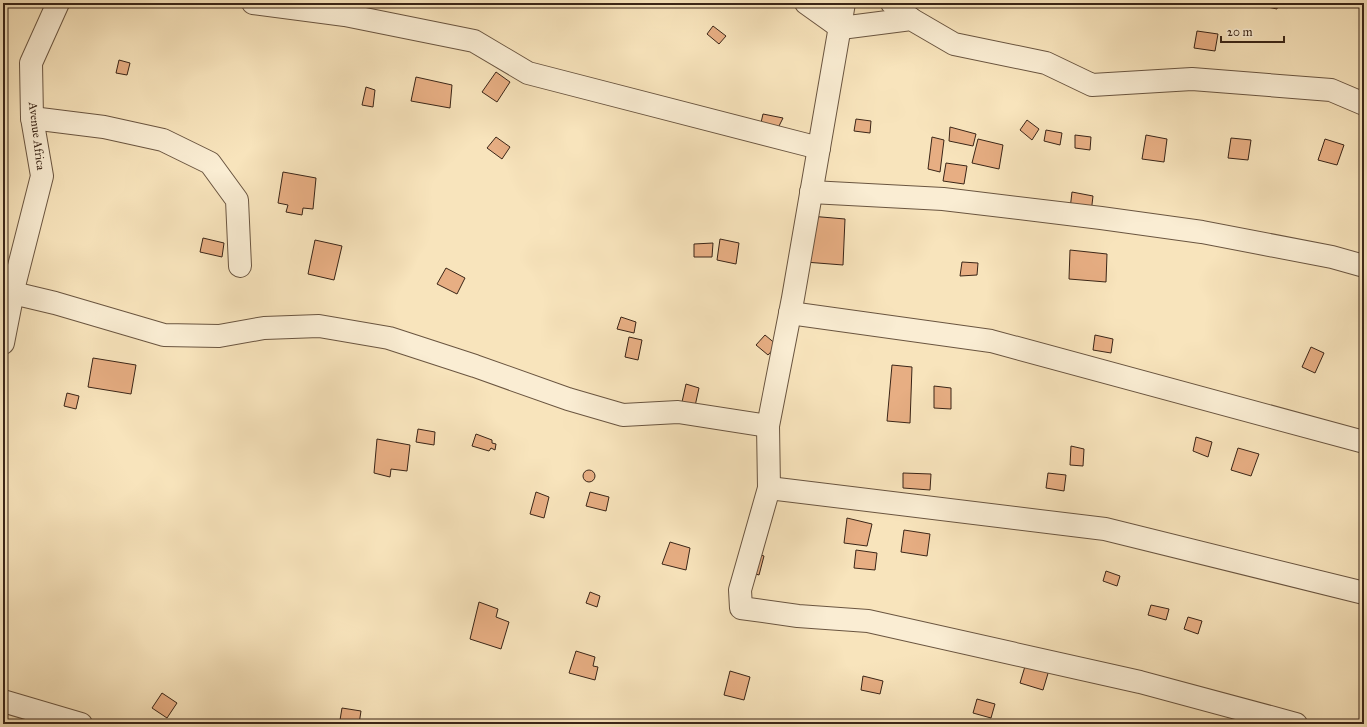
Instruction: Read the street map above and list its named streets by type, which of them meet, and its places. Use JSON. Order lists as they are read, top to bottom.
{
  "streets": {
    "street": ["Avenue Africa"]
  },
  "scale_bar": "20 m"
}
